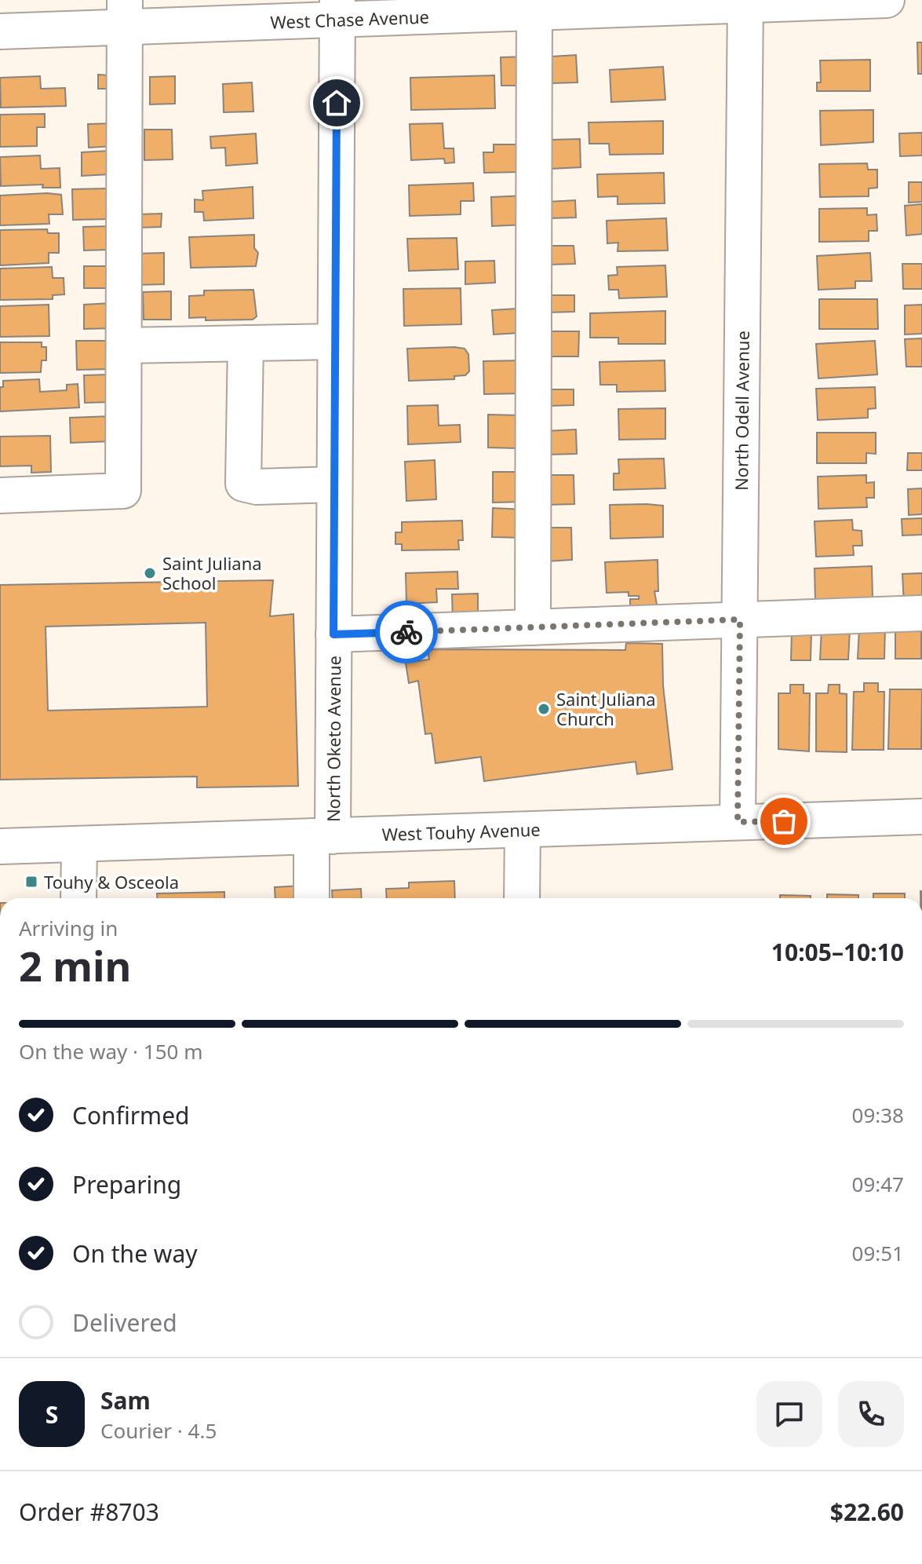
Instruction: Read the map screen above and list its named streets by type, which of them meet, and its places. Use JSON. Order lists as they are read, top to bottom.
{
  "streets": {
    "street": [
      "West Chase Avenue",
      "North Odell Avenue",
      "North Oketo Avenue",
      "West Touhy Avenue"
    ]
  },
  "crossings": [
    ["West Chase Avenue", "North Odell Avenue"],
    ["West Chase Avenue", "North Oketo Avenue"],
    ["North Odell Avenue", "West Touhy Avenue"],
    ["North Oketo Avenue", "West Touhy Avenue"]
  ],
  "places": {
    "other": ["Saint Juliana School", "Saint Juliana Church"],
    "transit": ["Touhy & Osceola"]
  },
  "page": {
    "heading": ["2 min", "Arriving in", "10:05–10:10"],
    "panel": [
      "Sam",
      "Courier · 4.5",
      "Order #8703",
      "$22.60"
    ],
    "bar": "On the way · 150 m",
    "list": [
      ["Confirmed", "09:38"],
      ["Preparing", "09:47"],
      ["On the way", "09:51"],
      "Delivered"
    ],
    "round": "S"
  }
}
